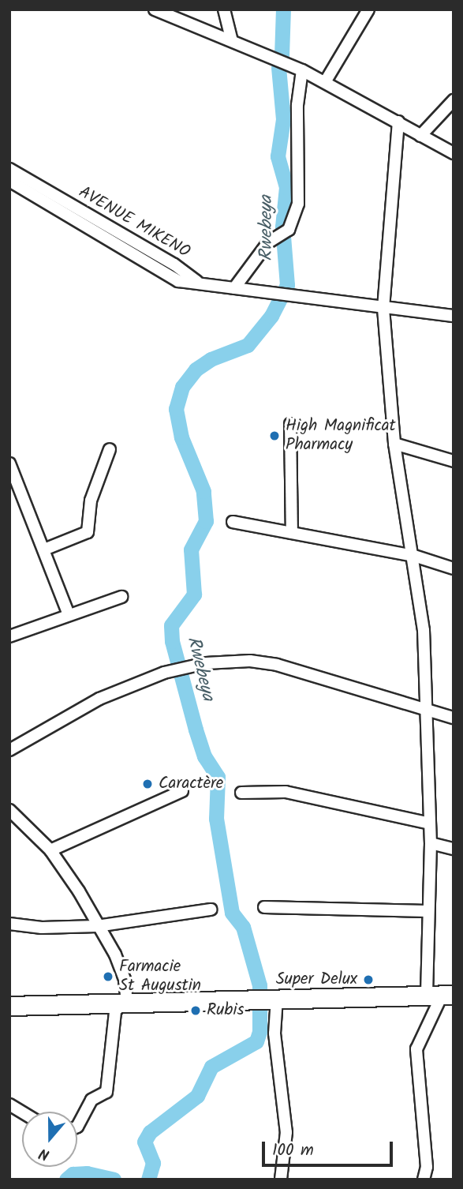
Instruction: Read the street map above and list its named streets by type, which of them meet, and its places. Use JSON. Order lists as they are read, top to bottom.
{
  "streets": {
    "street": ["AVENUE MIKENO"]
  },
  "water": ["Rwebeya"],
  "places": [
    "High Magnificat Pharmacy",
    "Caractère",
    "Farmacie St Augustin",
    "Super Delux",
    "Rubis"
  ],
  "scale_bar": "100 m",
  "north": "bottom"
}
